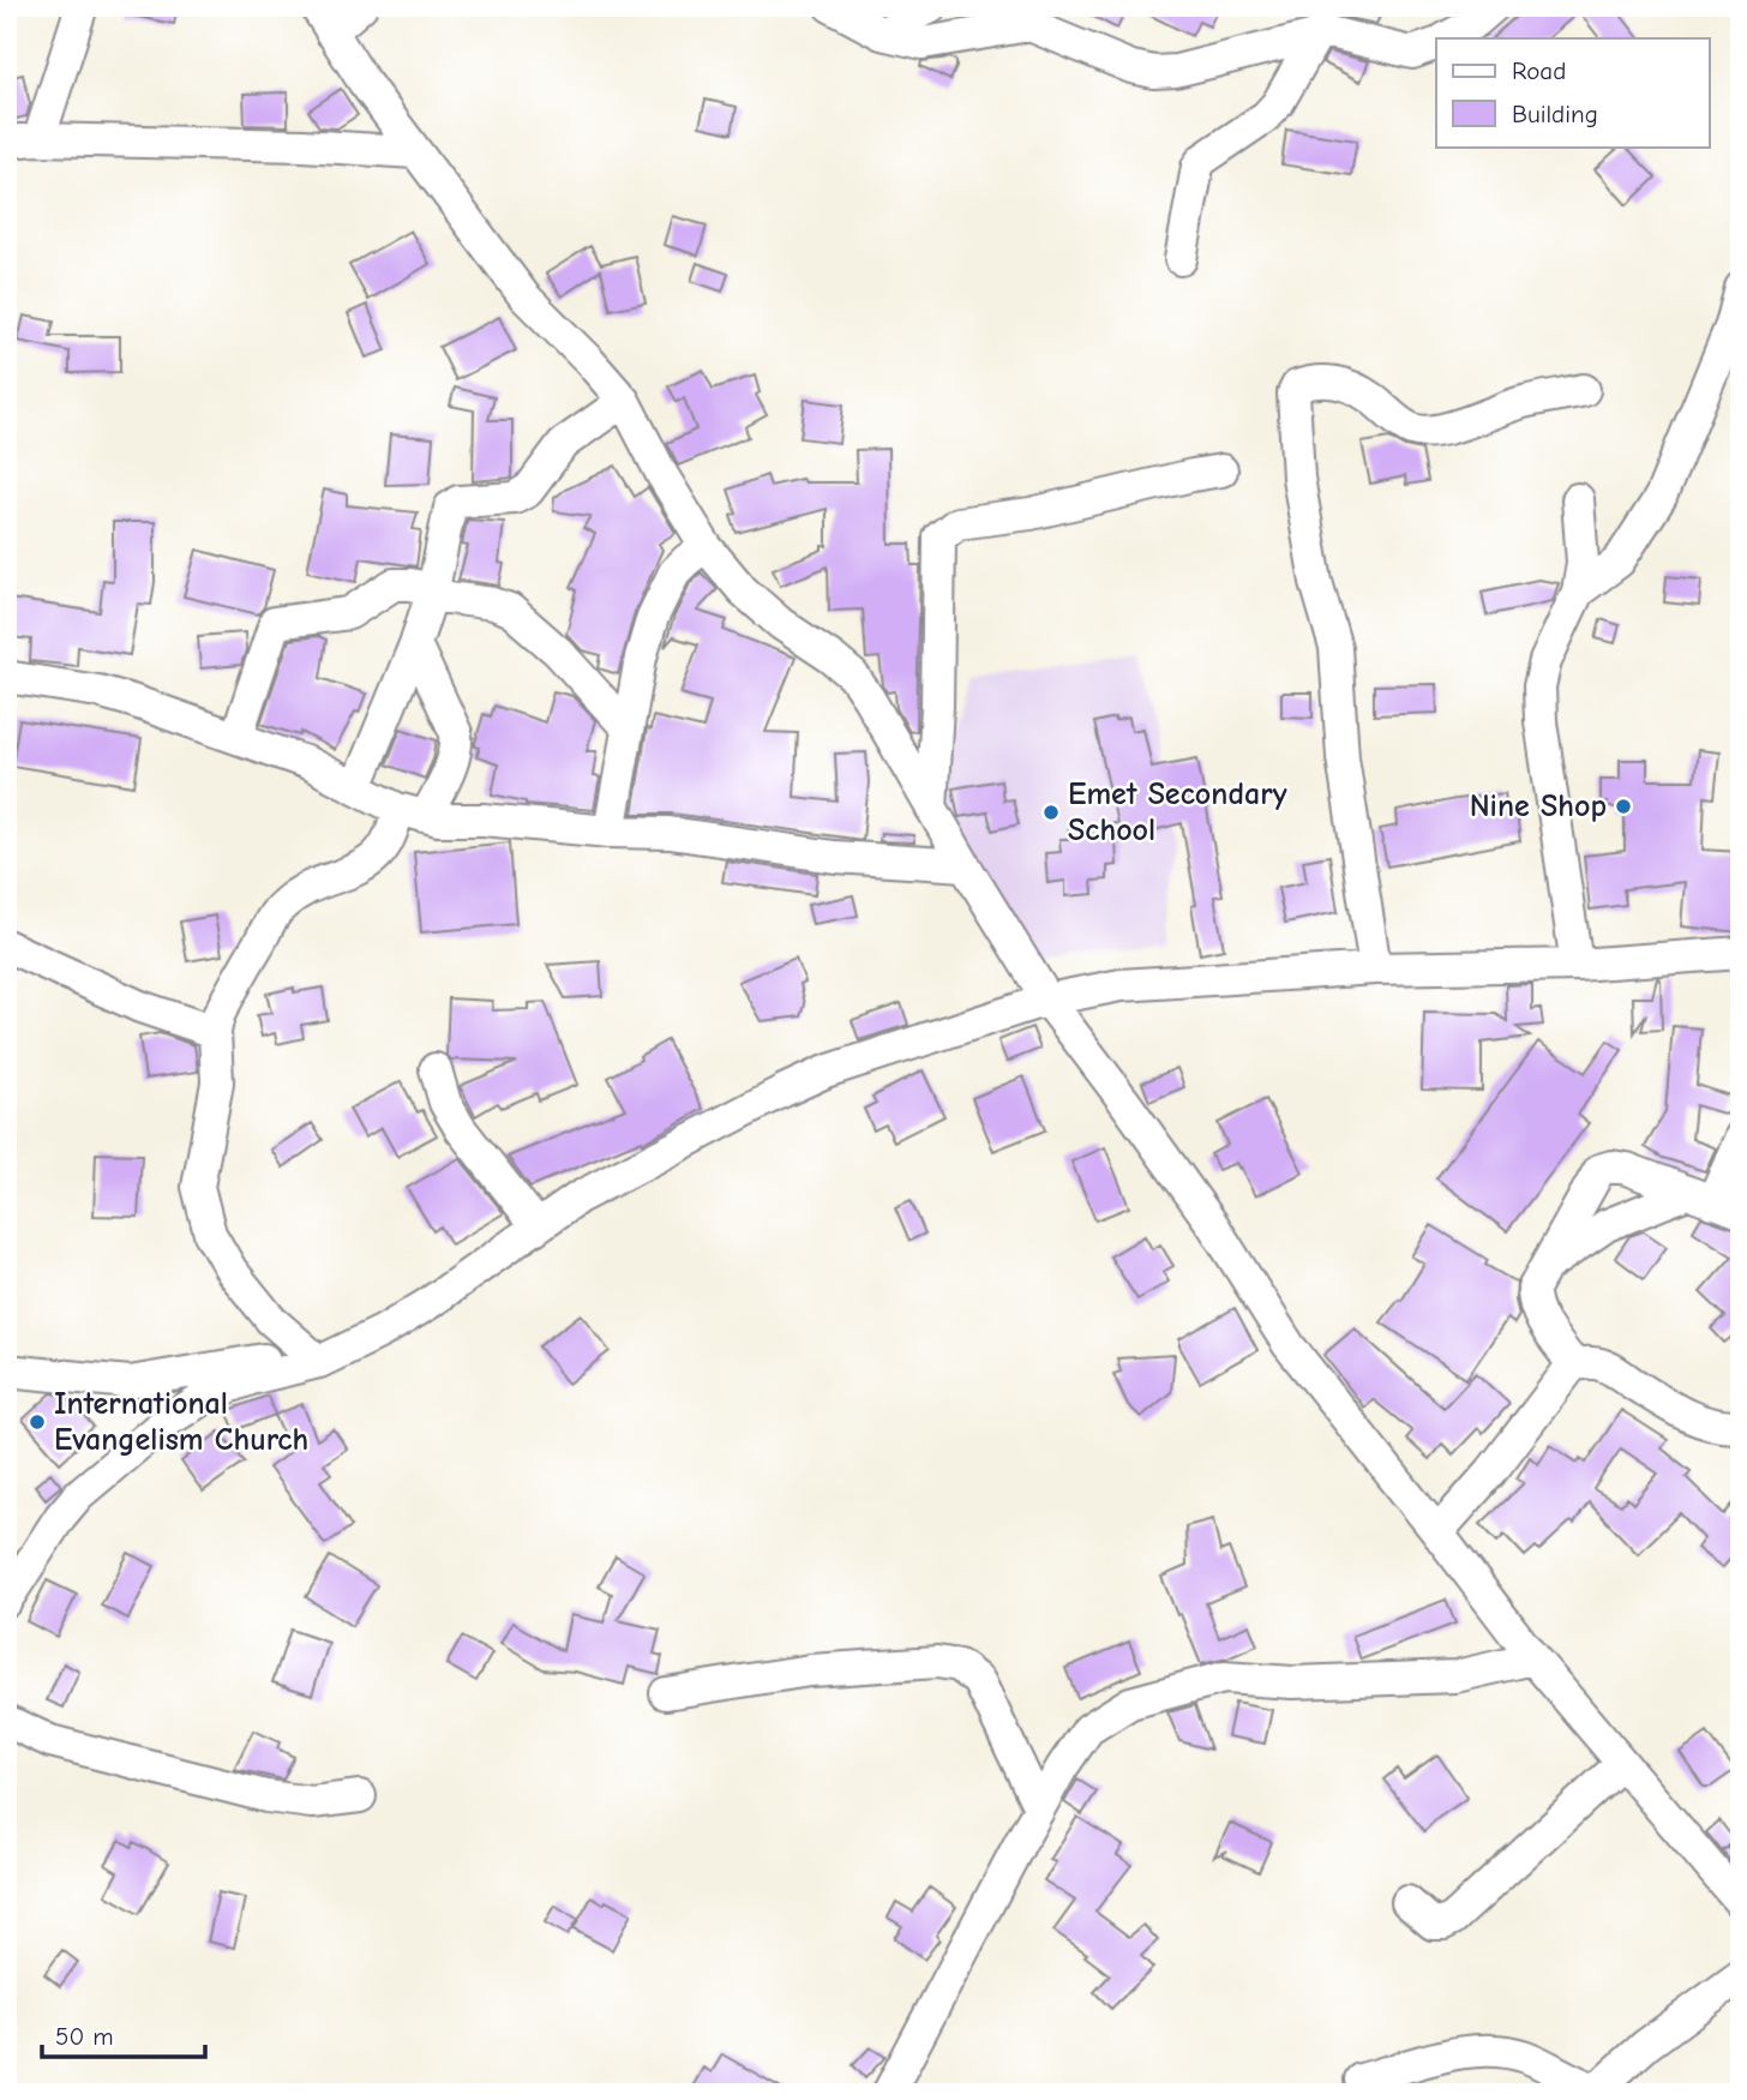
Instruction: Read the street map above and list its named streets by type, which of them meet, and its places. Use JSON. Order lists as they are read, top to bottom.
{
  "places": ["Nine Shop", "Emet Secondary School", "International Evangelism Church"],
  "legend": ["Road", "Building"],
  "scale_bar": "50 m"
}
